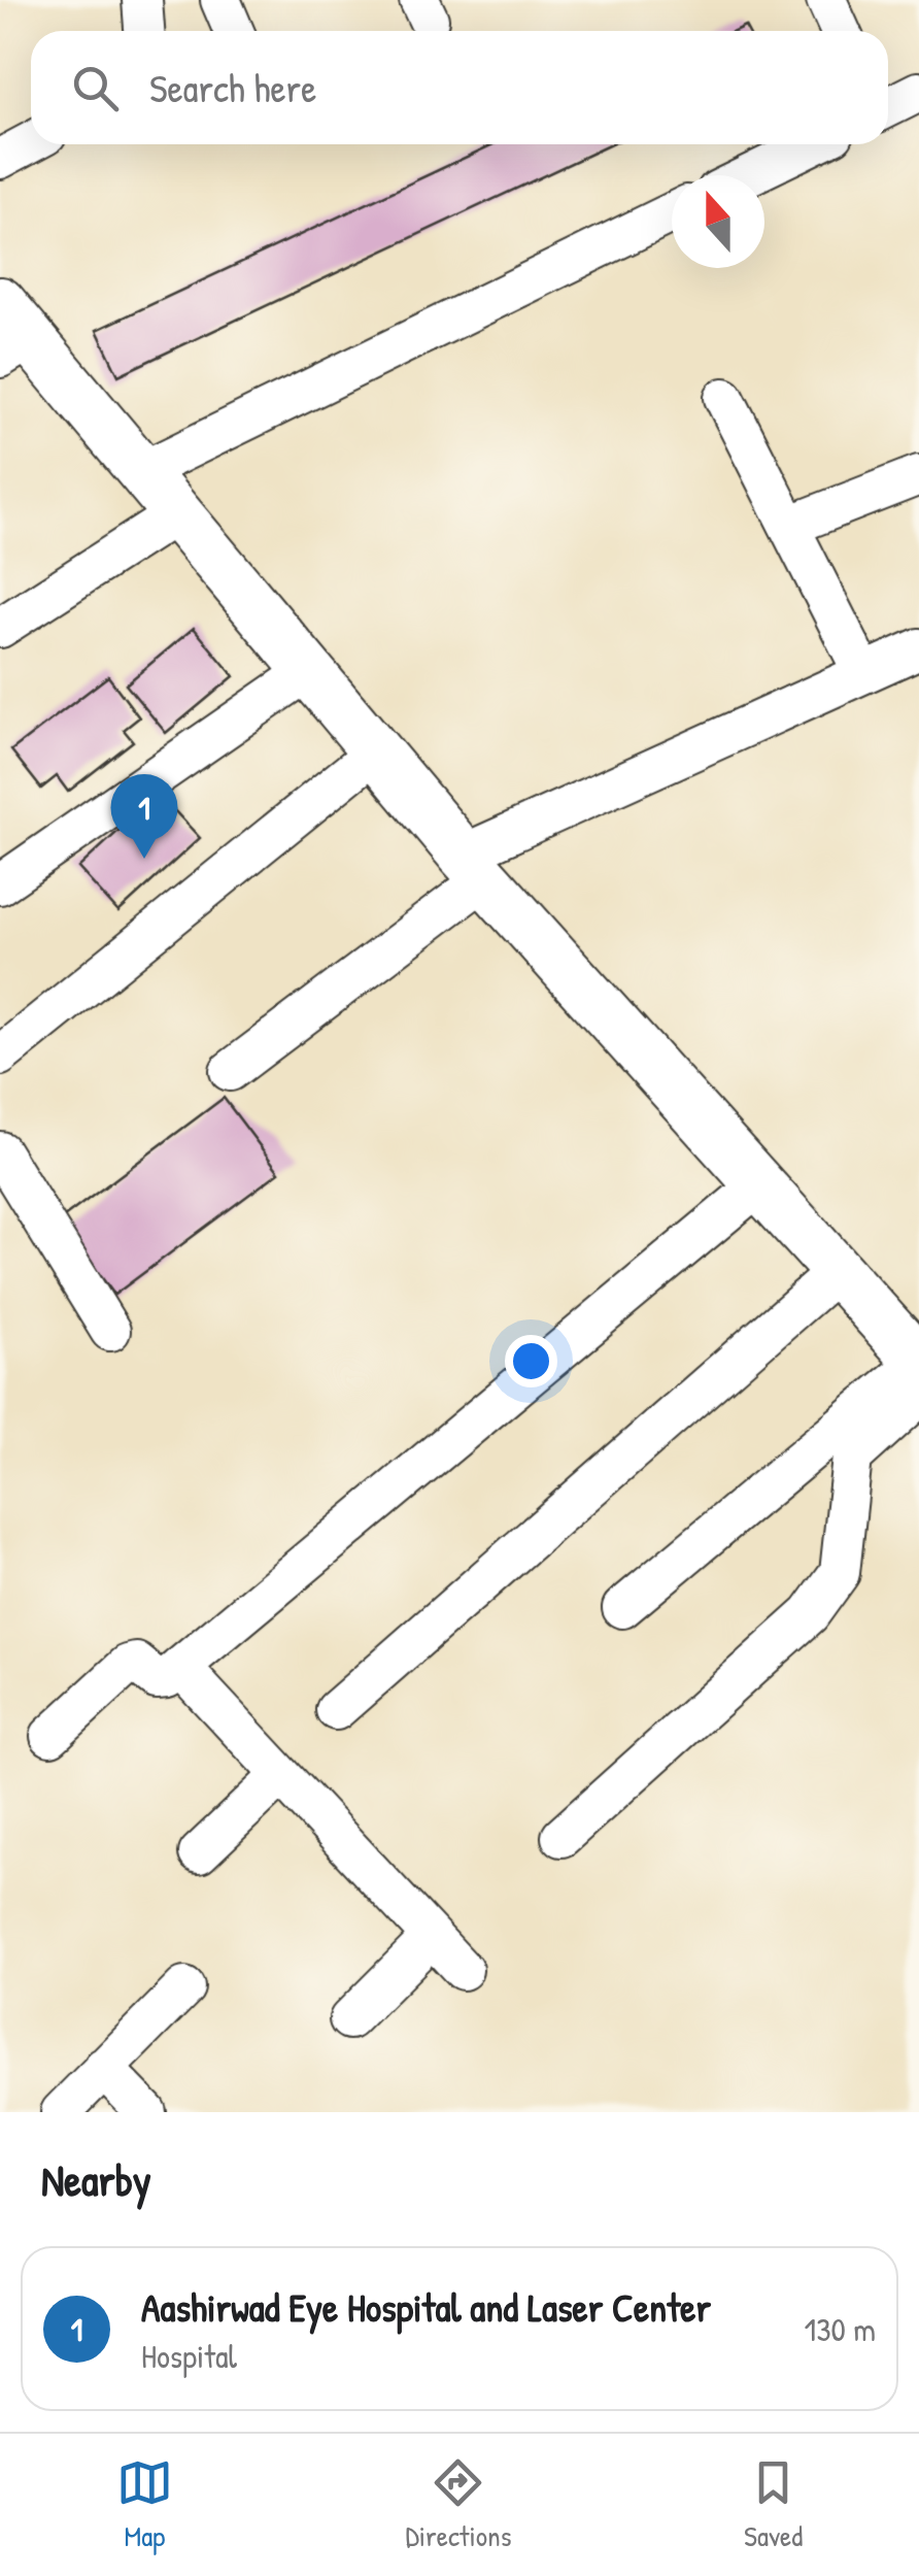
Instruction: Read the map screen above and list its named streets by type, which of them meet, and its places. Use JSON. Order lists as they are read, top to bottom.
{
  "north": "top",
  "page": {
    "search": "Search here",
    "pins": "1",
    "heading": "Nearby",
    "list": [
      {
        "mark": "1",
        "name": "Aashirwad Eye Hospital and Laser Center",
        "note": "Hospital",
        "value": "130 m"
      }
    ],
    "nav": ["Map", "Directions", "Saved"]
  }
}
